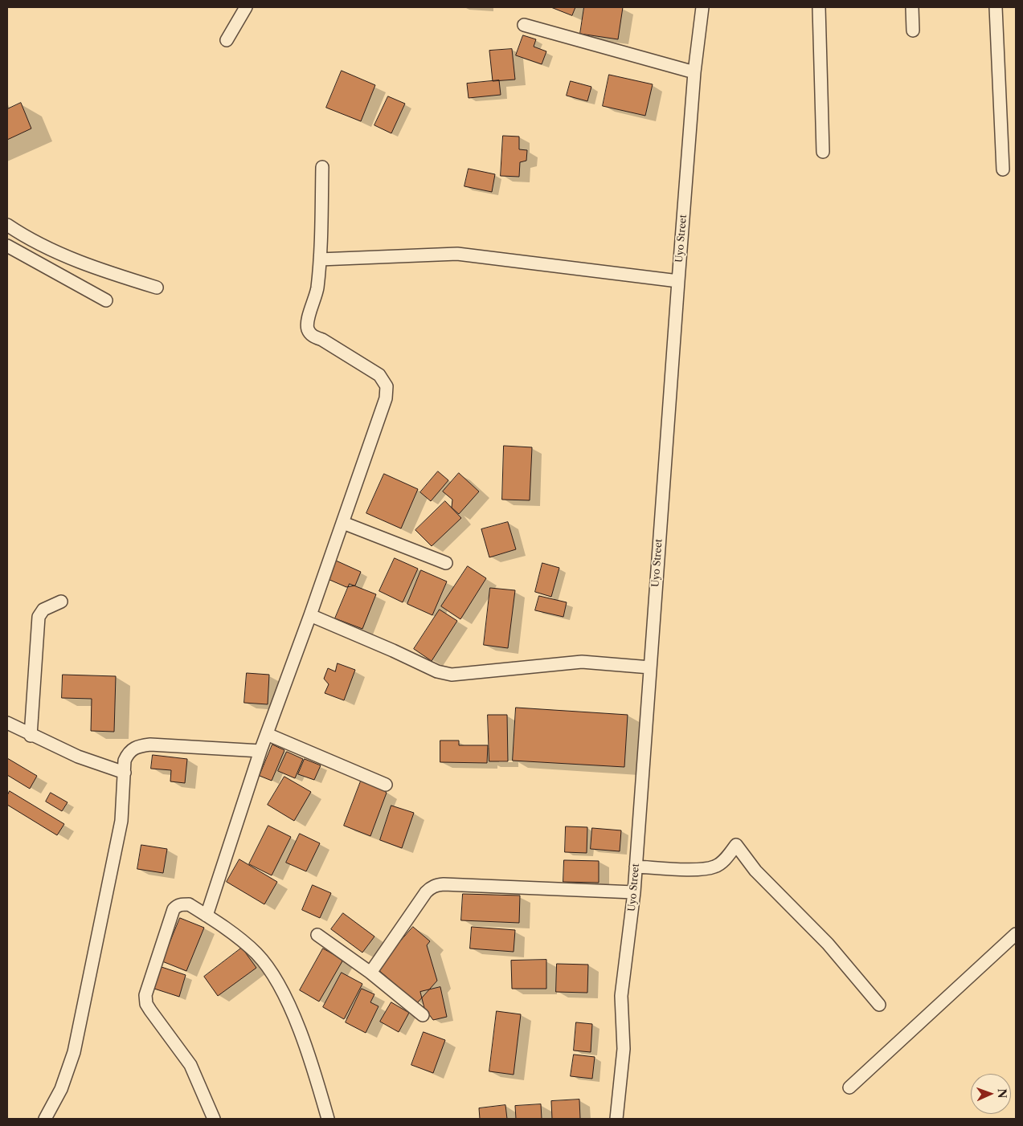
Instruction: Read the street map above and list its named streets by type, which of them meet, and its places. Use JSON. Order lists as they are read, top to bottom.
{
  "streets": {
    "street": ["Uyo Street"]
  },
  "north": "right"
}
